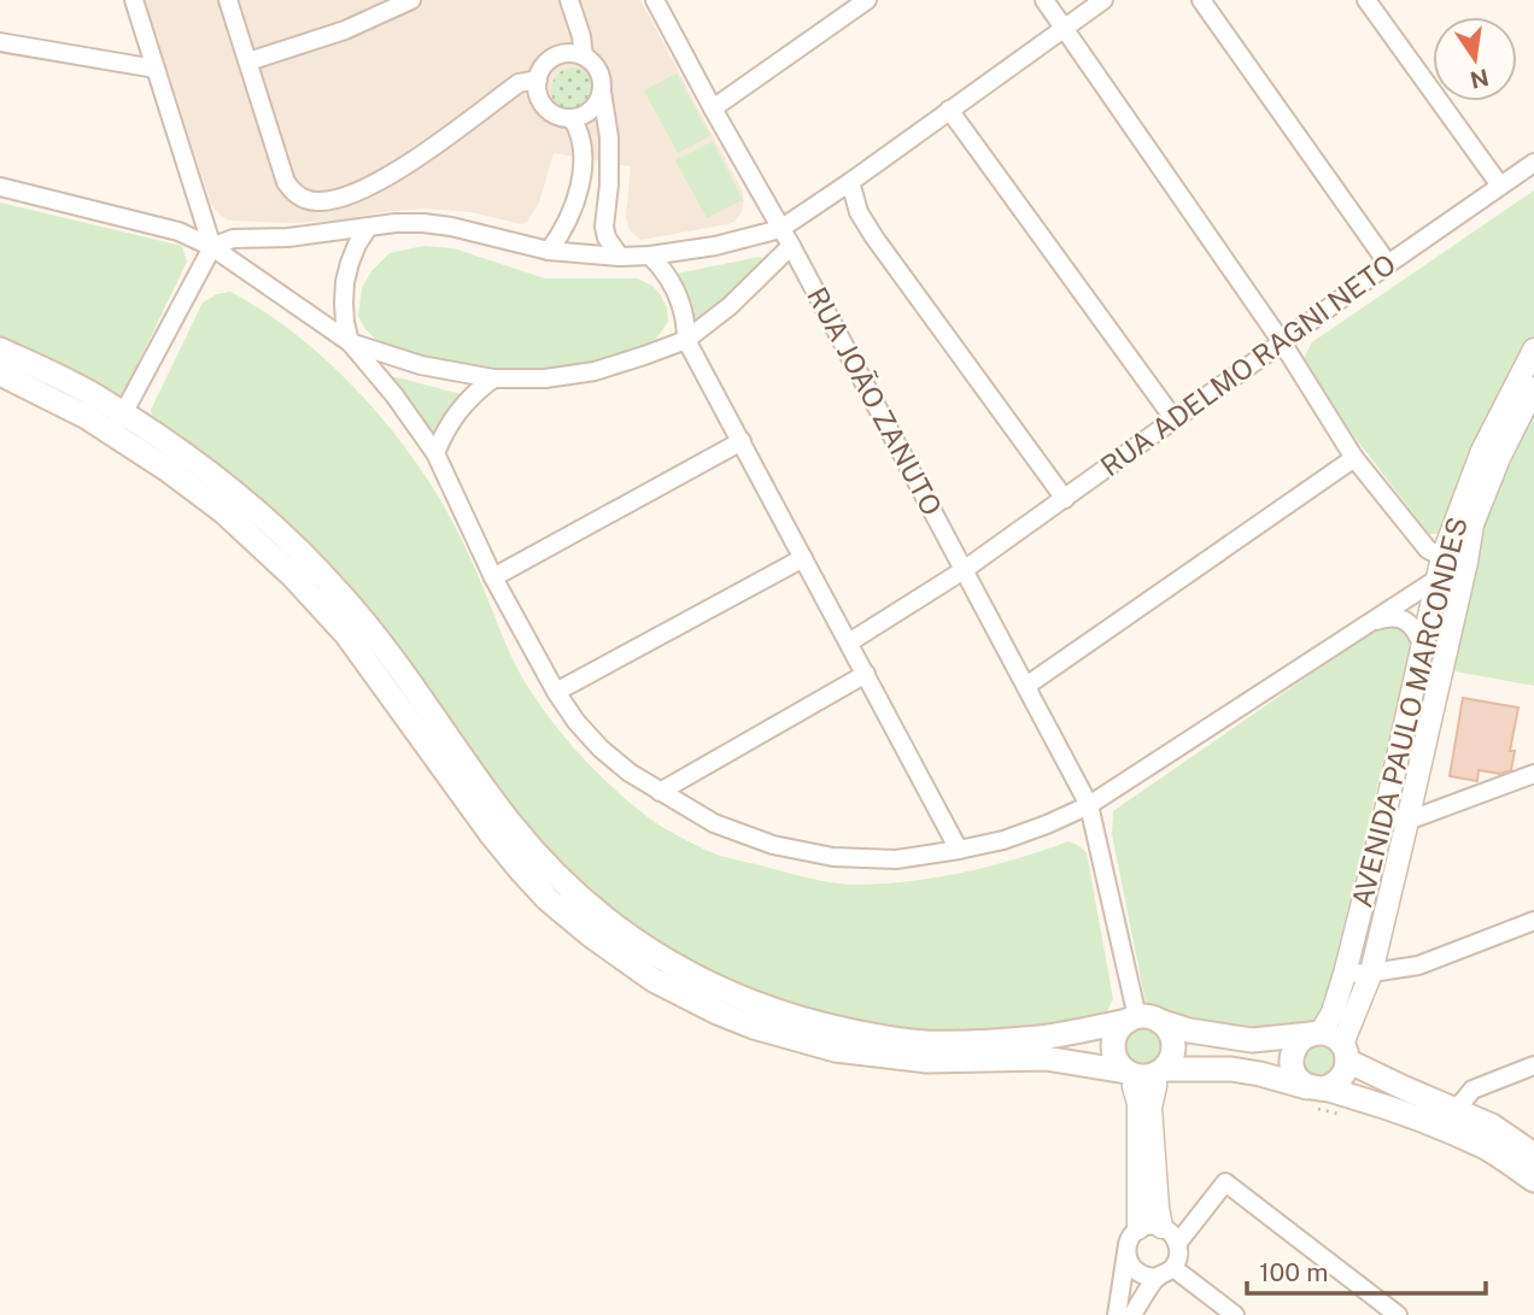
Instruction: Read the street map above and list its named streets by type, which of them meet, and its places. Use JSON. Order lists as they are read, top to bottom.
{
  "streets": {
    "street": ["RUA ADELMO RAGNI NETO", "RUA JOÃO ZANUTO", "AVENIDA PAULO MARCONDES"]
  },
  "crossings": [
    ["RUA ADELMO RAGNI NETO", "RUA JOÃO ZANUTO"]
  ],
  "scale_bar": "100 m",
  "north": "bottom"
}
